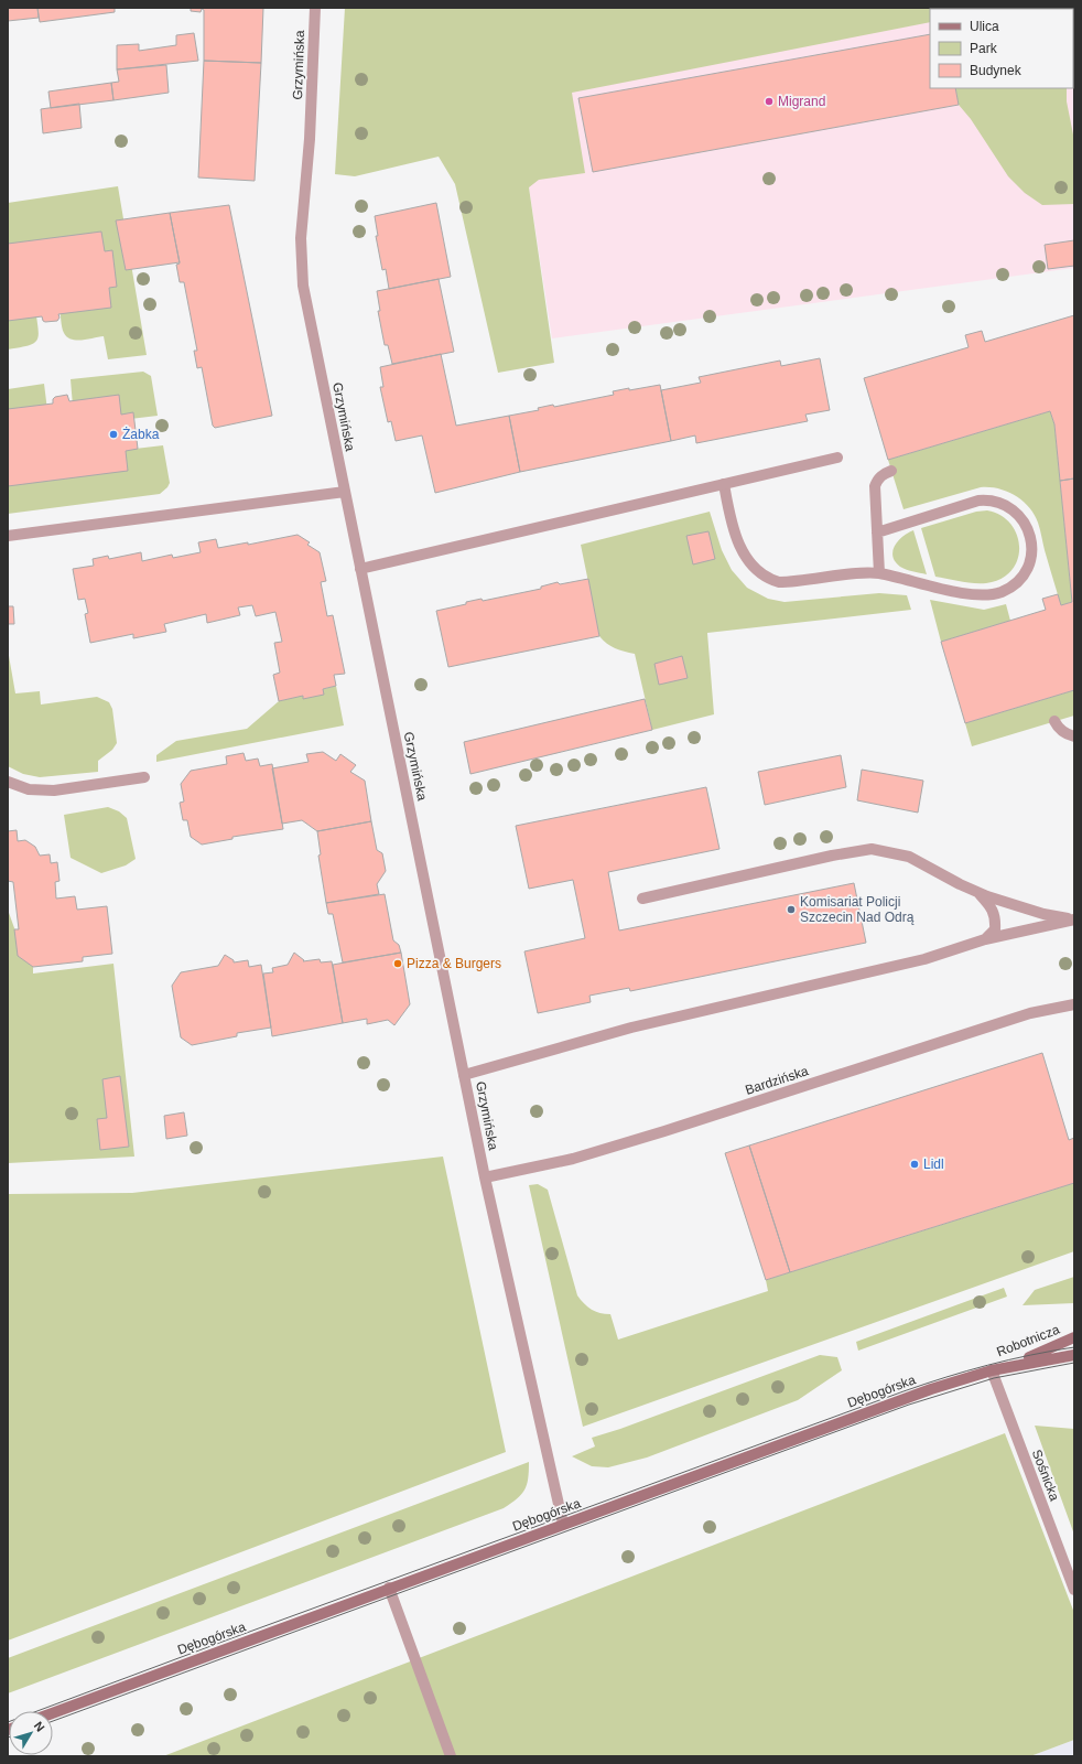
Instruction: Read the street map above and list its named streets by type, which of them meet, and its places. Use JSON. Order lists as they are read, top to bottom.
{
  "streets": {
    "street": [
      "Grzymińska",
      "Bardzińska",
      "Robotnicza",
      "Dębogórska",
      "Sośnicka"
    ]
  },
  "crossings": [
    ["Grzymińska", "Bardzińska"],
    ["Grzymińska", "Dębogórska"],
    ["Robotnicza", "Dębogórska"],
    ["Robotnicza", "Sośnicka"],
    ["Dębogórska", "Sośnicka"]
  ],
  "places": [
    "Migrand",
    "Żabka",
    "Komisariat Policji Szczecin Nad Odrą",
    "Pizza & Burgers",
    "Lidl"
  ],
  "legend": ["Ulica", "Park", "Budynek"],
  "north": "top right"
}
